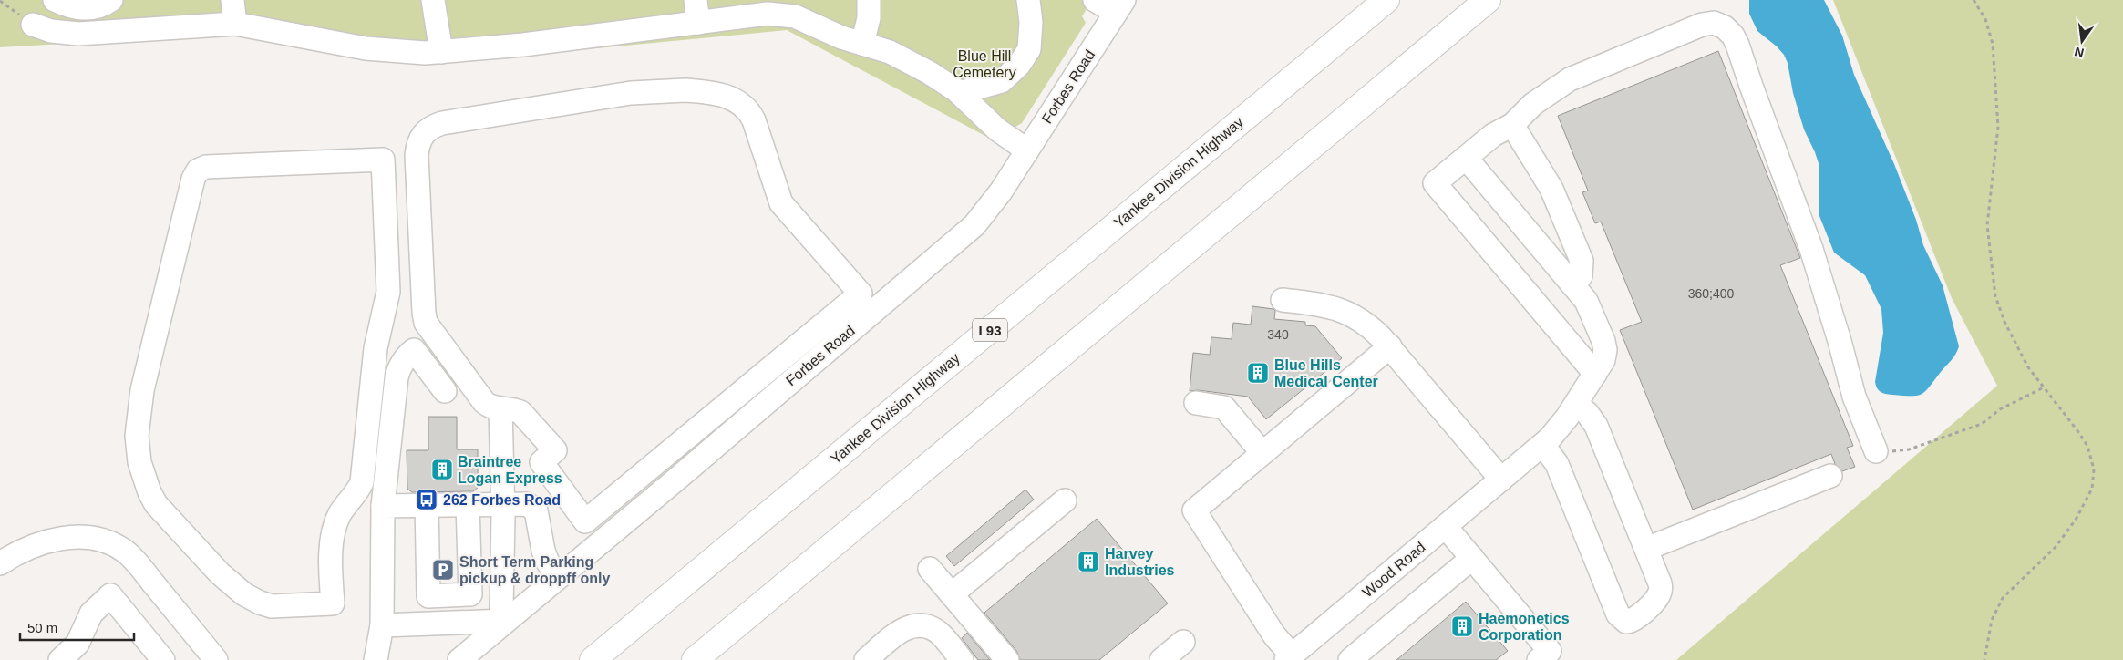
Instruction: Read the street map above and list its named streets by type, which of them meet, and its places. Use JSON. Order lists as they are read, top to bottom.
{
  "streets": {
    "highway": ["Yankee Division Highway", "I 93"],
    "street": ["Forbes Road", "Wood Road"]
  },
  "parks": ["Blue Hill Cemetery"],
  "places": {
    "building": [
      "Blue Hills Medical Center",
      "Braintree Logan Express",
      "Harvey Industries",
      "Haemonetics Corporation"
    ],
    "bus stop": ["262 Forbes Road"],
    "parking": ["Short Term Parking pickup & droppff only"]
  },
  "house_numbers": ["360;400", "340"],
  "scale_bar": "50 m",
  "north": "bottom"
}
